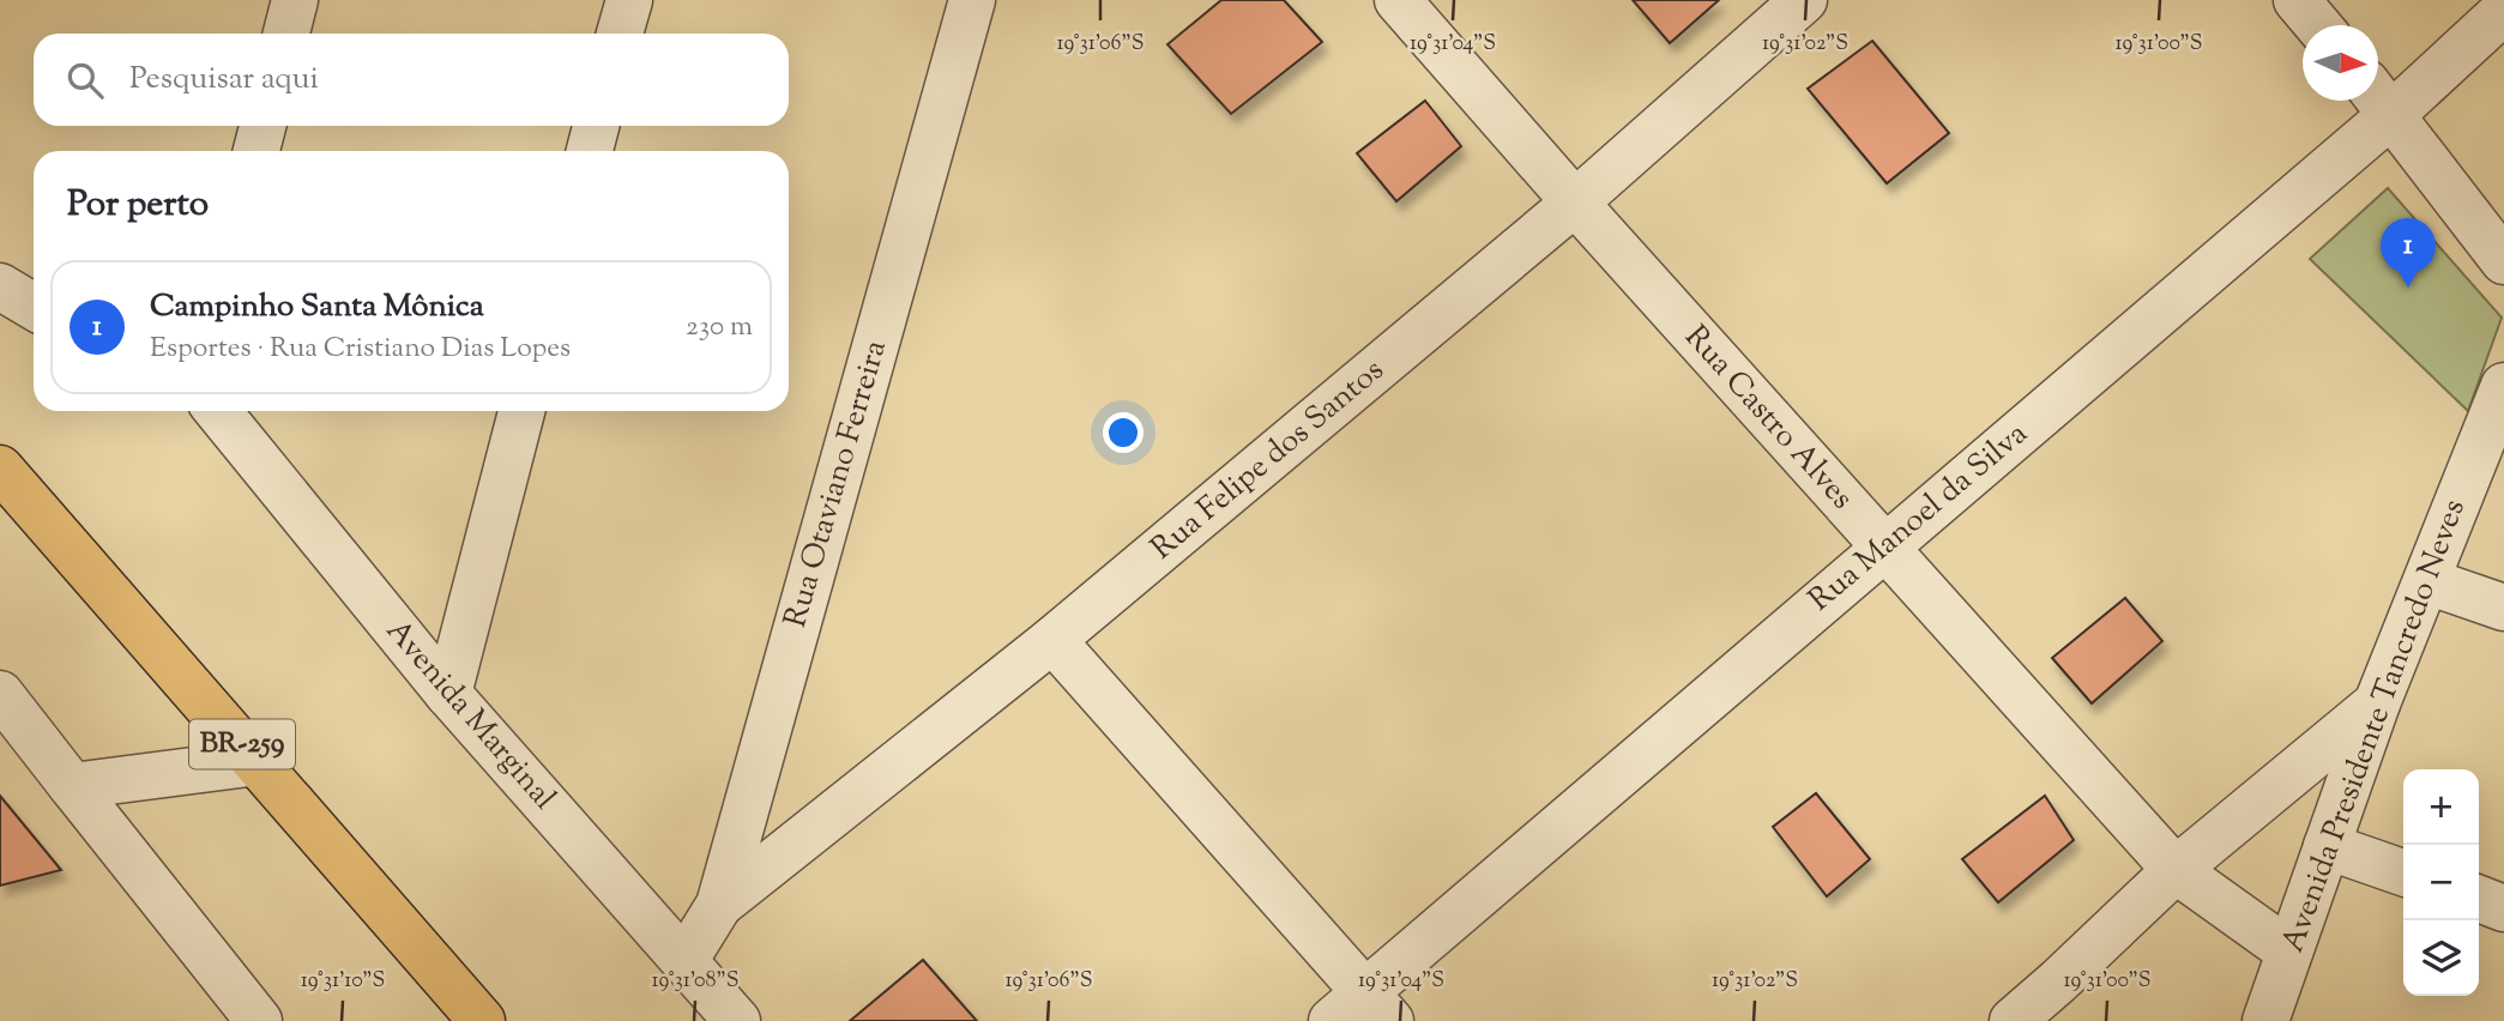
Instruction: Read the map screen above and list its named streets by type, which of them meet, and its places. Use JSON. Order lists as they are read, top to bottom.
{
  "streets": {
    "highway": ["BR-259"],
    "street": [
      "Rua Castro Alves",
      "Rua Felipe dos Santos",
      "Rua Otaviano Ferreira",
      "Rua Manoel da Silva",
      "Avenida Marginal",
      "Avenida Presidente Tancredo Neves"
    ]
  },
  "crossings": [
    ["Rua Castro Alves", "Rua Felipe dos Santos"],
    ["Rua Castro Alves", "Rua Manoel da Silva"],
    ["Rua Castro Alves", "Avenida Presidente Tancredo Neves"],
    ["Rua Felipe dos Santos", "Rua Otaviano Ferreira"],
    ["Rua Otaviano Ferreira", "Avenida Marginal"]
  ],
  "north": "right",
  "page": {
    "search": "Pesquisar aqui",
    "heading": "Por perto",
    "pins": "1",
    "list": [
      {
        "mark": "1",
        "name": "Campinho Santa Mônica",
        "note": "Esportes · Rua Cristiano Dias Lopes",
        "value": "230 m"
      }
    ],
    "map_buttons": ["+", "−"]
  },
  "coordinates": [
    "19°31'06\"S",
    "19°31'04\"S",
    "19°31'02\"S",
    "19°31'00\"S",
    "19°31'10\"S",
    "19°31'08\"S"
  ]
}
